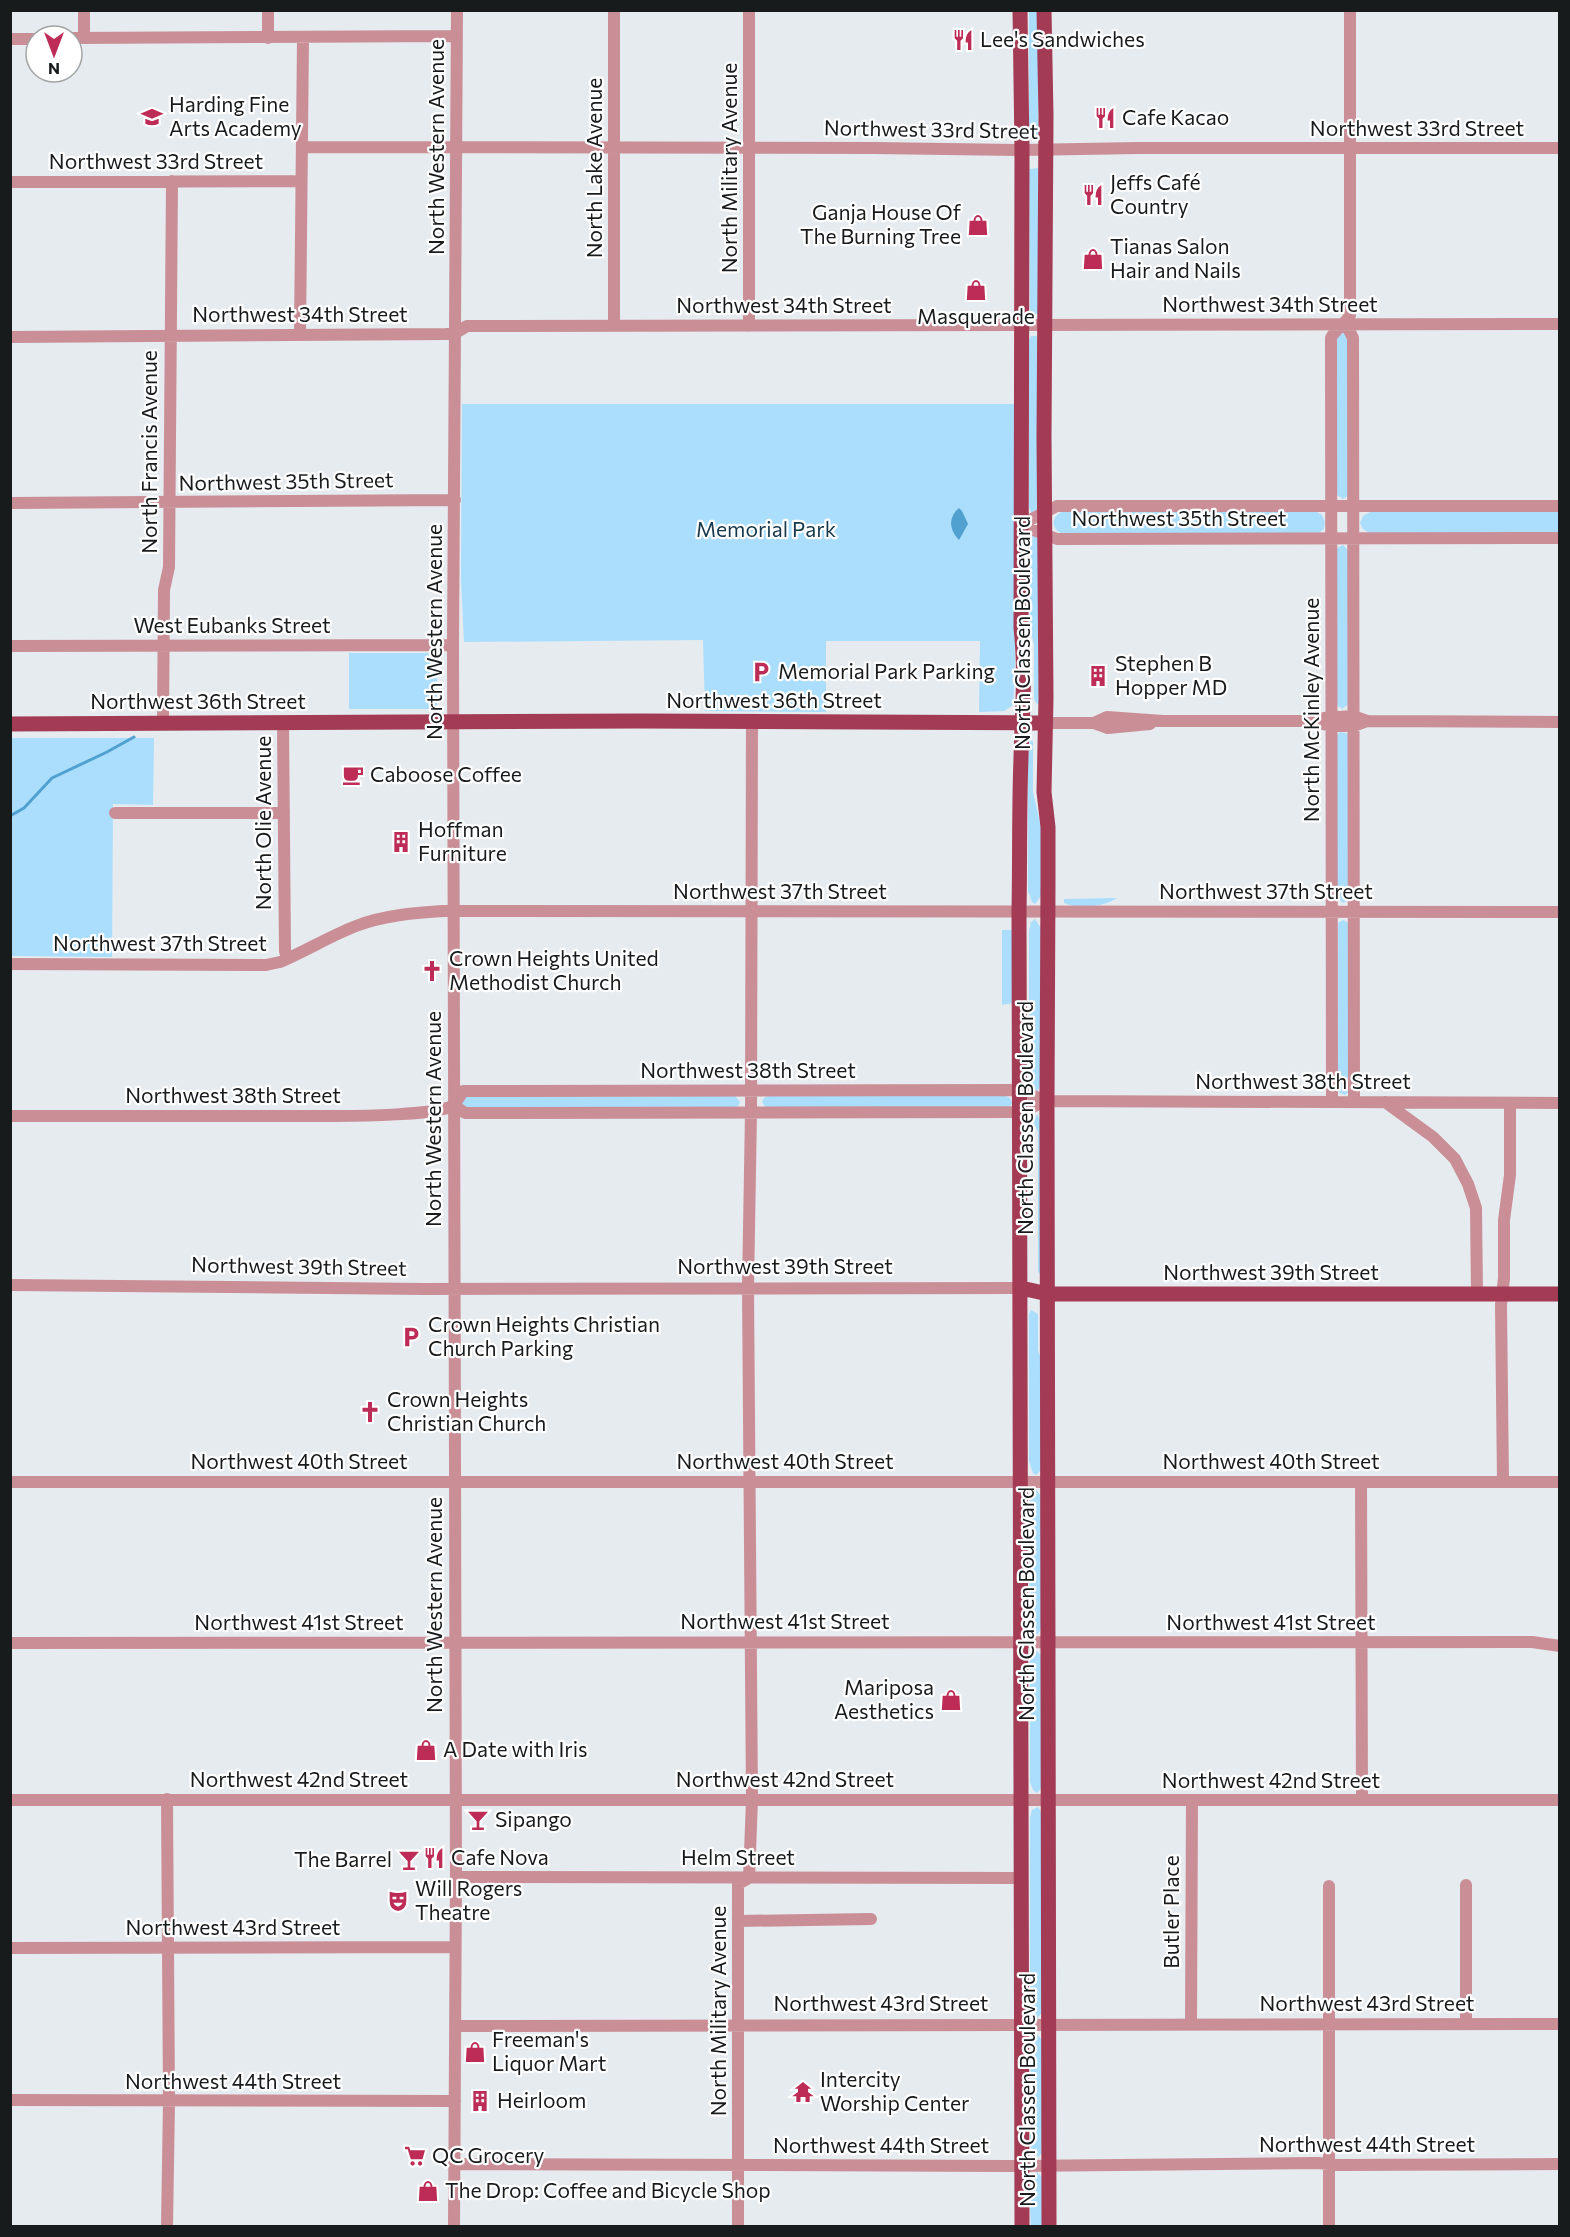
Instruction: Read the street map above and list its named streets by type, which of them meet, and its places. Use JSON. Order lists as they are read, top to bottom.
{
  "streets": {
    "main road": ["North Classen Boulevard", "Northwest 36th Street", "Northwest 39th Street"],
    "street": [
      "Northwest 33rd Street",
      "North Western Avenue",
      "North Lake Avenue",
      "North Military Avenue",
      "Northwest 34th Street",
      "North Francis Avenue",
      "Northwest 35th Street",
      "West Eubanks Street",
      "North McKinley Avenue",
      "North Olie Avenue",
      "Northwest 37th Street",
      "Northwest 38th Street",
      "Northwest 40th Street",
      "Northwest 41st Street",
      "Northwest 42nd Street",
      "Helm Street",
      "Butler Place",
      "Northwest 43rd Street",
      "Northwest 44th Street"
    ]
  },
  "crossings": [
    ["Northwest 33rd Street", "North Western Avenue"],
    ["Northwest 33rd Street", "North Lake Avenue"],
    ["Northwest 33rd Street", "North Military Avenue"],
    ["Northwest 33rd Street", "North Francis Avenue"],
    ["Northwest 33rd Street", "North Classen Boulevard"],
    ["Northwest 33rd Street", "North McKinley Avenue"],
    ["North Western Avenue", "Northwest 34th Street"],
    ["North Western Avenue", "Northwest 35th Street"],
    ["North Western Avenue", "West Eubanks Street"],
    ["North Western Avenue", "Northwest 36th Street"],
    ["North Western Avenue", "Northwest 37th Street"],
    ["North Western Avenue", "Northwest 38th Street"],
    ["North Western Avenue", "Northwest 39th Street"],
    ["North Western Avenue", "Northwest 40th Street"],
    ["North Western Avenue", "Northwest 41st Street"],
    ["North Western Avenue", "Northwest 42nd Street"],
    ["North Western Avenue", "Helm Street"],
    ["North Western Avenue", "Northwest 43rd Street"],
    ["North Western Avenue", "Northwest 44th Street"],
    ["North Lake Avenue", "Northwest 34th Street"],
    ["North Military Avenue", "Northwest 34th Street"],
    ["North Military Avenue", "Northwest 36th Street"],
    ["North Military Avenue", "Northwest 37th Street"],
    ["North Military Avenue", "Northwest 38th Street"],
    ["North Military Avenue", "Northwest 39th Street"],
    ["North Military Avenue", "Northwest 40th Street"],
    ["North Military Avenue", "Northwest 41st Street"],
    ["North Military Avenue", "Northwest 42nd Street"],
    ["North Military Avenue", "Helm Street"],
    ["North Military Avenue", "Northwest 43rd Street"],
    ["North Military Avenue", "Northwest 44th Street"],
    ["Northwest 34th Street", "North Francis Avenue"],
    ["Northwest 34th Street", "North Classen Boulevard"],
    ["Northwest 34th Street", "North McKinley Avenue"],
    ["North Francis Avenue", "Northwest 35th Street"],
    ["North Francis Avenue", "West Eubanks Street"],
    ["North Francis Avenue", "Northwest 36th Street"],
    ["Northwest 35th Street", "North Classen Boulevard"],
    ["Northwest 35th Street", "North McKinley Avenue"],
    ["North Classen Boulevard", "Northwest 36th Street"],
    ["North Classen Boulevard", "Northwest 37th Street"],
    ["North Classen Boulevard", "Northwest 38th Street"],
    ["North Classen Boulevard", "Northwest 39th Street"],
    ["North Classen Boulevard", "Northwest 40th Street"],
    ["North Classen Boulevard", "Northwest 41st Street"],
    ["North Classen Boulevard", "Northwest 42nd Street"],
    ["North Classen Boulevard", "Helm Street"],
    ["North Classen Boulevard", "Northwest 43rd Street"],
    ["North Classen Boulevard", "Northwest 44th Street"],
    ["Northwest 36th Street", "North McKinley Avenue"],
    ["Northwest 36th Street", "North Olie Avenue"],
    ["North McKinley Avenue", "Northwest 37th Street"],
    ["North McKinley Avenue", "Northwest 38th Street"],
    ["North Olie Avenue", "Northwest 37th Street"],
    ["Northwest 42nd Street", "Butler Place"],
    ["Butler Place", "Northwest 43rd Street"]
  ],
  "parks": ["Memorial Park"],
  "places": {
    "restaurant": [
      "Lee's Sandwiches",
      "Cafe Kacao",
      "Jeffs Café Country",
      "Cafe Nova"
    ],
    "school or university": ["Harding Fine Arts Academy"],
    "shop": [
      "Ganja House Of The Burning Tree",
      "Tianas Salon Hair and Nails",
      "Masquerade",
      "Mariposa Aesthetics",
      "A Date with Iris",
      "Freeman's Liquor Mart",
      "The Drop: Coffee and Bicycle Shop"
    ],
    "parking": ["Memorial Park Parking", "Crown Heights Christian Church Parking"],
    "building": ["Stephen B Hopper MD", "Hoffman Furniture", "Heirloom"],
    "cafe": ["Caboose Coffee"],
    "church": ["Crown Heights United Methodist Church", "Crown Heights Christian Church"],
    "bar": ["Sipango", "The Barrel"],
    "theatre": ["Will Rogers Theatre"],
    "temple": ["Intercity Worship Center"],
    "supermarket": ["QC Grocery"]
  },
  "north": "bottom"
}
